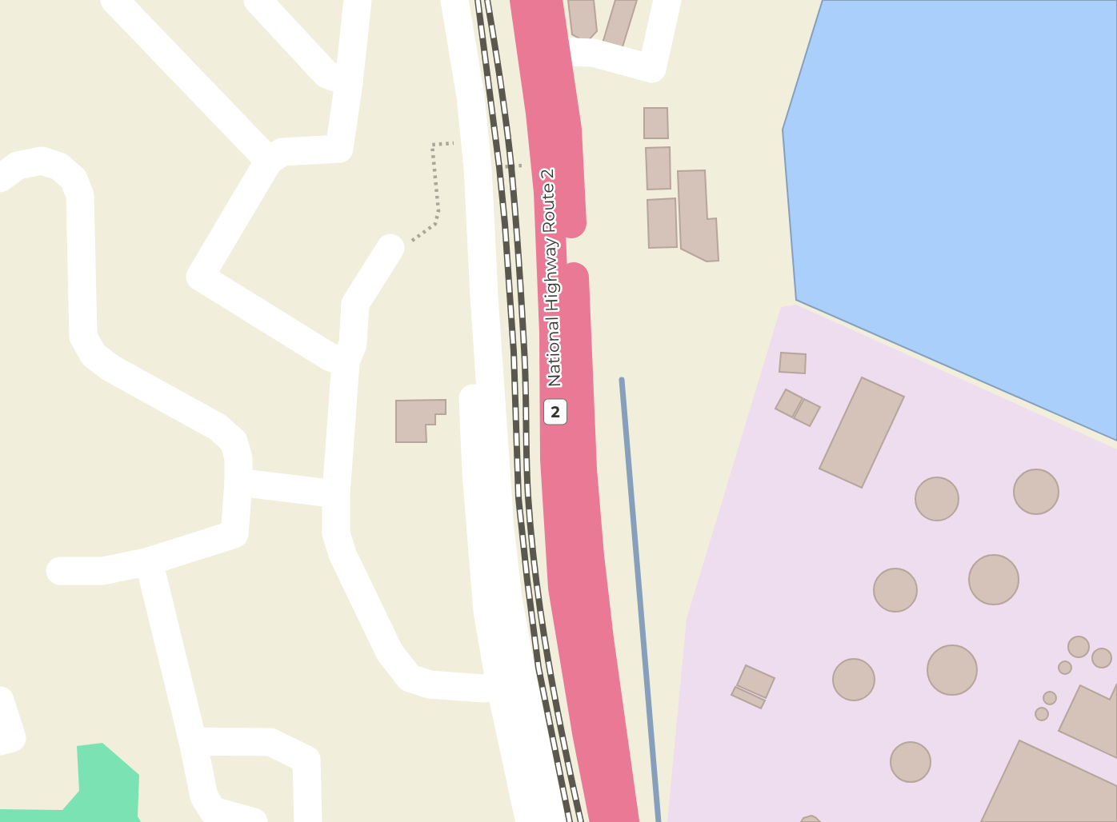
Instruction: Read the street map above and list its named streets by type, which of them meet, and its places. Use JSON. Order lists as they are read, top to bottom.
{
  "streets": {
    "highway": ["National Highway Route 2", "2"]
  }
}
